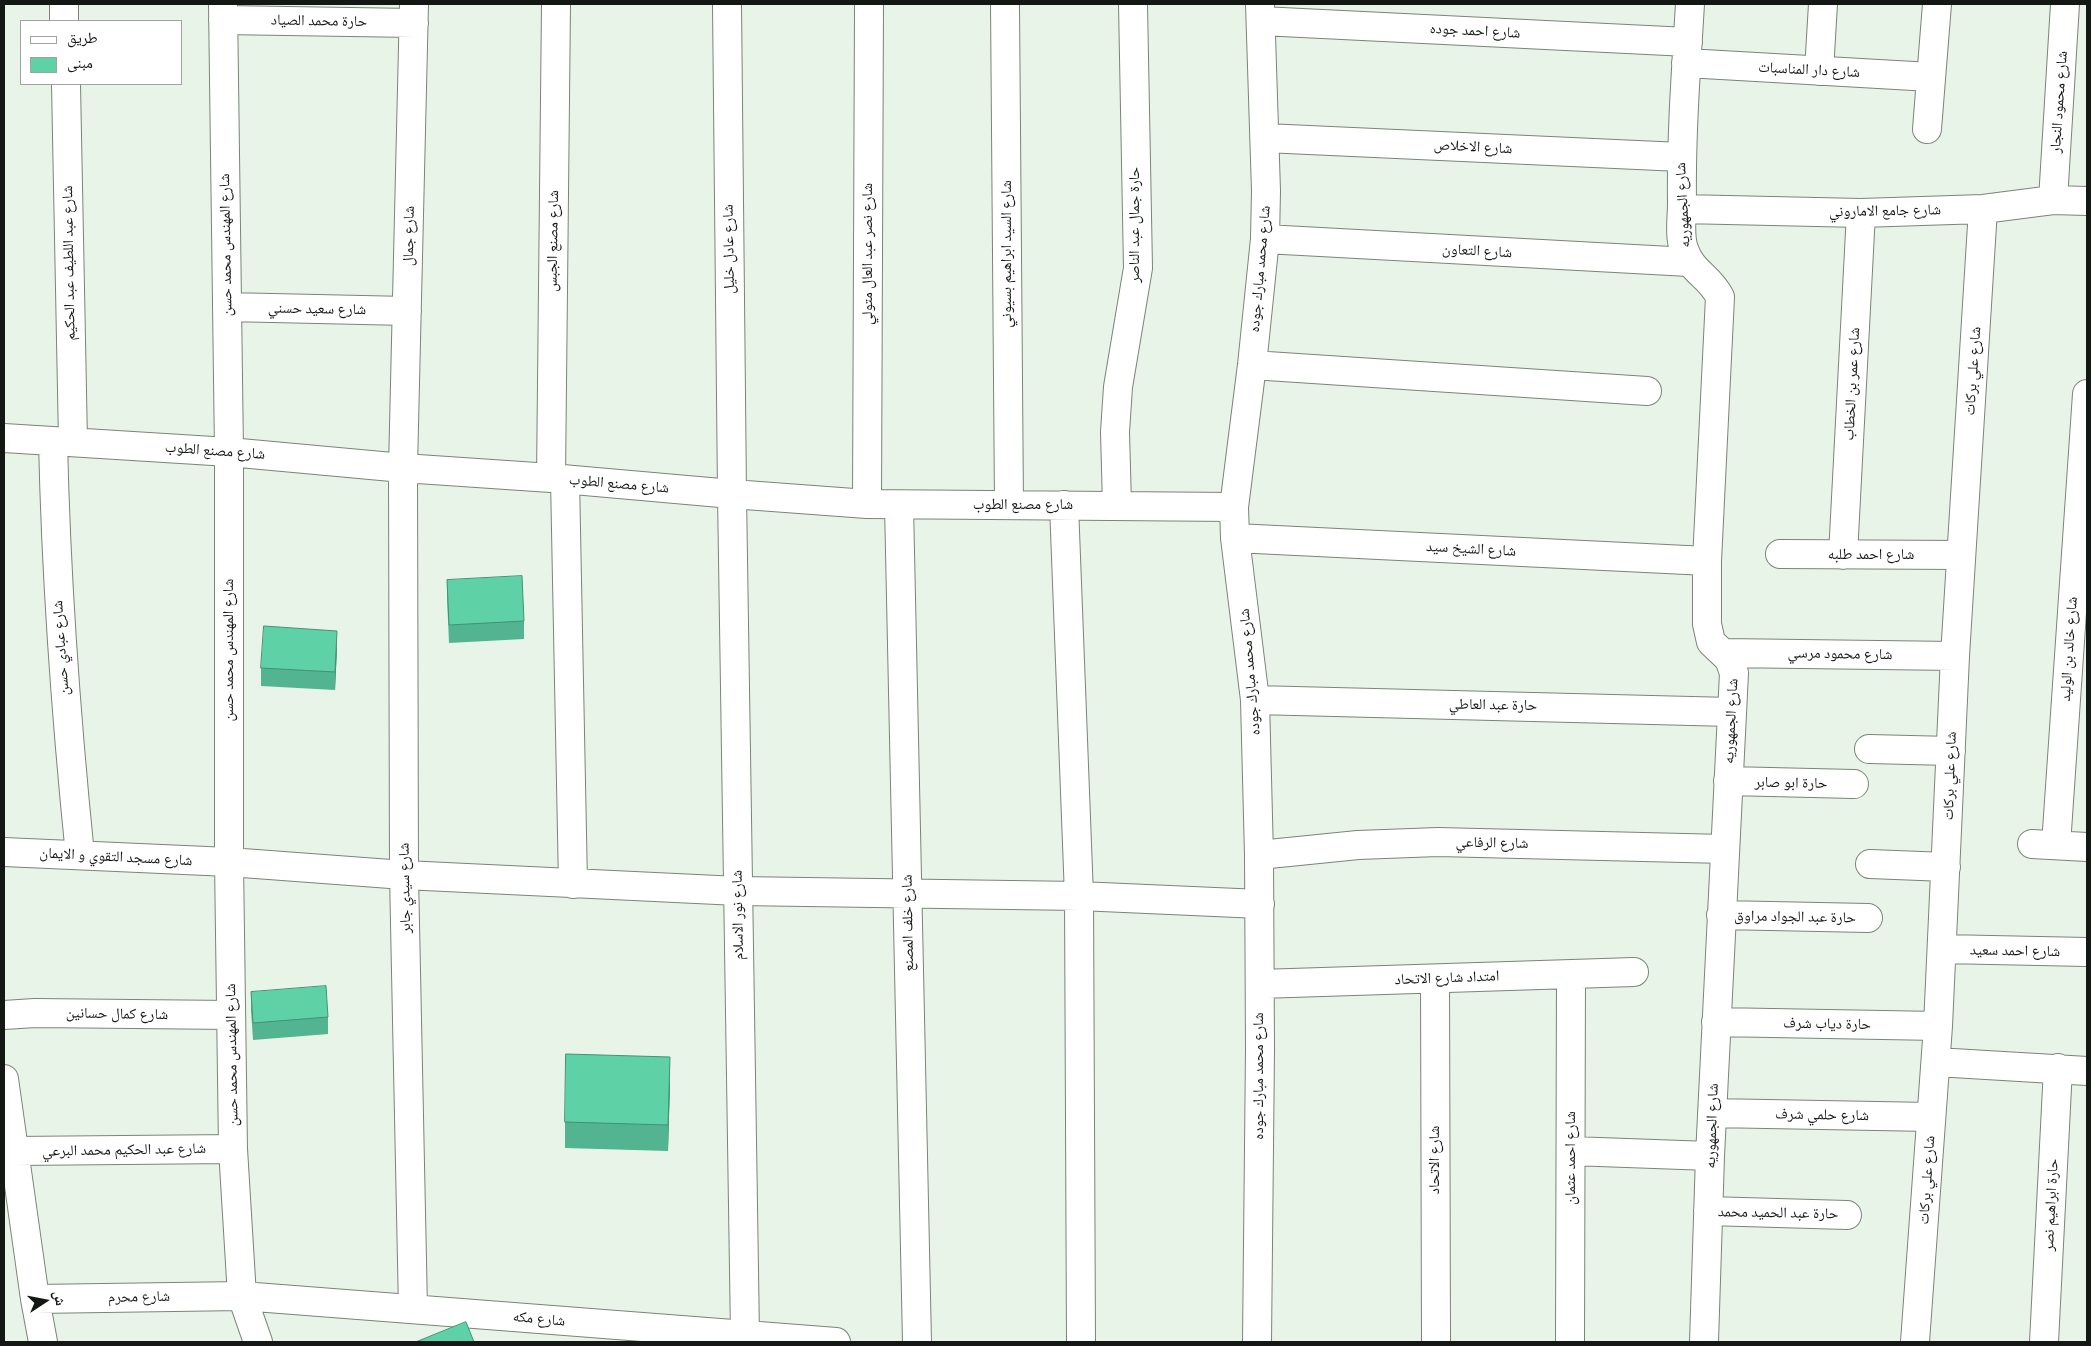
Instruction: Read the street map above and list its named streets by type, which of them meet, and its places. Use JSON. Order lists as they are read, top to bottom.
{
  "streets": {
    "street": [
      "حارة محمد الصياد",
      "شارع احمد جوده",
      "شارع دار المناسبات",
      "شارع محمود النجار",
      "شارع الاخلاص",
      "شارع الجمهوريه",
      "شارع جامع الاماروني",
      "حارة جمال عبد الناصر",
      "شارع جمال",
      "شارع مصنع الجبس",
      "شارع المهندس محمد حسن",
      "شارع عادل خليل",
      "شارع التعاون",
      "شارع نصر عبد العال متولي",
      "شارع السيد ابراهيم بسيوني",
      "شارع عبد اللطيف عبد الحكيم",
      "شارع محمد مبارك جوده",
      "شارع سعيد حسني",
      "شارع علي بركات",
      "شارع عمر بن الخطاب",
      "شارع مصنع الطوب",
      "شارع الشيخ سيد",
      "شارع احمد طلبه",
      "شارع عبادي حسن",
      "شارع خالد بن الوليد",
      "شارع محمود مرسي",
      "حارة عبد العاطي",
      "حارة ابو صابر",
      "شارع الرفاعي",
      "شارع مسجد التقوي و الايمان",
      "شارع سيدي جابر",
      "شارع نور الاسلام",
      "حارة عبد الجواد مراوق",
      "شارع خلف المصنع",
      "شارع احمد سعيد",
      "امتداد شارع الاتحاد",
      "شارع كمال حسانين",
      "حارة دياب شرف",
      "شارع حلمي شرف",
      "شارع عبد الحكيم محمد البرعي",
      "شارع احمد عثمان",
      "شارع الاتحاد",
      "حارة ابراهيم نصر",
      "حارة عبد الحميد محمد",
      "شارع محرم",
      "شارع مكه"
    ]
  },
  "crossings": [
    ["حارة محمد الصياد", "شارع جمال"],
    ["حارة محمد الصياد", "شارع المهندس محمد حسن"],
    ["شارع احمد جوده", "شارع دار المناسبات"],
    ["شارع احمد جوده", "شارع الجمهوريه"],
    ["شارع احمد جوده", "شارع محمد مبارك جوده"],
    ["شارع دار المناسبات", "شارع الجمهوريه"],
    ["شارع محمود النجار", "شارع جامع الاماروني"],
    ["شارع الاخلاص", "شارع الجمهوريه"],
    ["شارع الاخلاص", "شارع محمد مبارك جوده"],
    ["شارع الجمهوريه", "شارع جامع الاماروني"],
    ["شارع الجمهوريه", "شارع التعاون"],
    ["شارع الجمهوريه", "شارع الشيخ سيد"],
    ["شارع الجمهوريه", "شارع محمود مرسي"],
    ["شارع الجمهوريه", "حارة عبد العاطي"],
    ["شارع الجمهوريه", "حارة ابو صابر"],
    ["شارع الجمهوريه", "شارع الرفاعي"],
    ["شارع الجمهوريه", "حارة عبد الجواد مراوق"],
    ["شارع الجمهوريه", "حارة دياب شرف"],
    ["شارع الجمهوريه", "شارع حلمي شرف"],
    ["شارع الجمهوريه", "حارة عبد الحميد محمد"],
    ["شارع جامع الاماروني", "شارع علي بركات"],
    ["شارع جامع الاماروني", "شارع عمر بن الخطاب"],
    ["حارة جمال عبد الناصر", "شارع مصنع الطوب"],
    ["شارع جمال", "شارع سعيد حسني"],
    ["شارع جمال", "شارع مصنع الطوب"],
    ["شارع جمال", "شارع سيدي جابر"],
    ["شارع مصنع الجبس", "شارع مصنع الطوب"],
    ["شارع مصنع الجبس", "شارع مسجد التقوي و الايمان"],
    ["شارع المهندس محمد حسن", "شارع سعيد حسني"],
    ["شارع المهندس محمد حسن", "شارع مصنع الطوب"],
    ["شارع المهندس محمد حسن", "شارع مسجد التقوي و الايمان"],
    ["شارع المهندس محمد حسن", "شارع كمال حسانين"],
    ["شارع المهندس محمد حسن", "شارع عبد الحكيم محمد البرعي"],
    ["شارع المهندس محمد حسن", "شارع محرم"],
    ["شارع المهندس محمد حسن", "شارع مكه"],
    ["شارع عادل خليل", "شارع مصنع الطوب"],
    ["شارع عادل خليل", "شارع نور الاسلام"],
    ["شارع التعاون", "شارع محمد مبارك جوده"],
    ["شارع نصر عبد العال متولي", "شارع مصنع الطوب"],
    ["شارع السيد ابراهيم بسيوني", "شارع مصنع الطوب"],
    ["شارع عبد اللطيف عبد الحكيم", "شارع مصنع الطوب"],
    ["شارع عبد اللطيف عبد الحكيم", "شارع عبادي حسن"],
    ["شارع محمد مبارك جوده", "شارع مصنع الطوب"],
    ["شارع محمد مبارك جوده", "شارع الشيخ سيد"],
    ["شارع محمد مبارك جوده", "حارة عبد العاطي"],
    ["شارع محمد مبارك جوده", "شارع الرفاعي"],
    ["شارع محمد مبارك جوده", "شارع مسجد التقوي و الايمان"],
    ["شارع محمد مبارك جوده", "امتداد شارع الاتحاد"],
    ["شارع علي بركات", "شارع احمد طلبه"],
    ["شارع علي بركات", "شارع محمود مرسي"],
    ["شارع علي بركات", "شارع احمد سعيد"],
    ["شارع علي بركات", "حارة دياب شرف"],
    ["شارع علي بركات", "شارع حلمي شرف"],
    ["شارع عمر بن الخطاب", "شارع احمد طلبه"],
    ["شارع مصنع الطوب", "شارع عبادي حسن"],
    ["شارع مصنع الطوب", "شارع سيدي جابر"],
    ["شارع مصنع الطوب", "شارع نور الاسلام"],
    ["شارع مصنع الطوب", "شارع خلف المصنع"],
    ["شارع عبادي حسن", "شارع مسجد التقوي و الايمان"],
    ["شارع مسجد التقوي و الايمان", "شارع سيدي جابر"],
    ["شارع مسجد التقوي و الايمان", "شارع نور الاسلام"],
    ["شارع مسجد التقوي و الايمان", "شارع خلف المصنع"],
    ["شارع سيدي جابر", "شارع مكه"],
    ["شارع نور الاسلام", "شارع مكه"],
    ["امتداد شارع الاتحاد", "شارع احمد عثمان"],
    ["امتداد شارع الاتحاد", "شارع الاتحاد"],
    ["شارع محرم", "شارع مكه"]
  ],
  "legend": ["طريق", "مبنى"],
  "north": "right"
}
